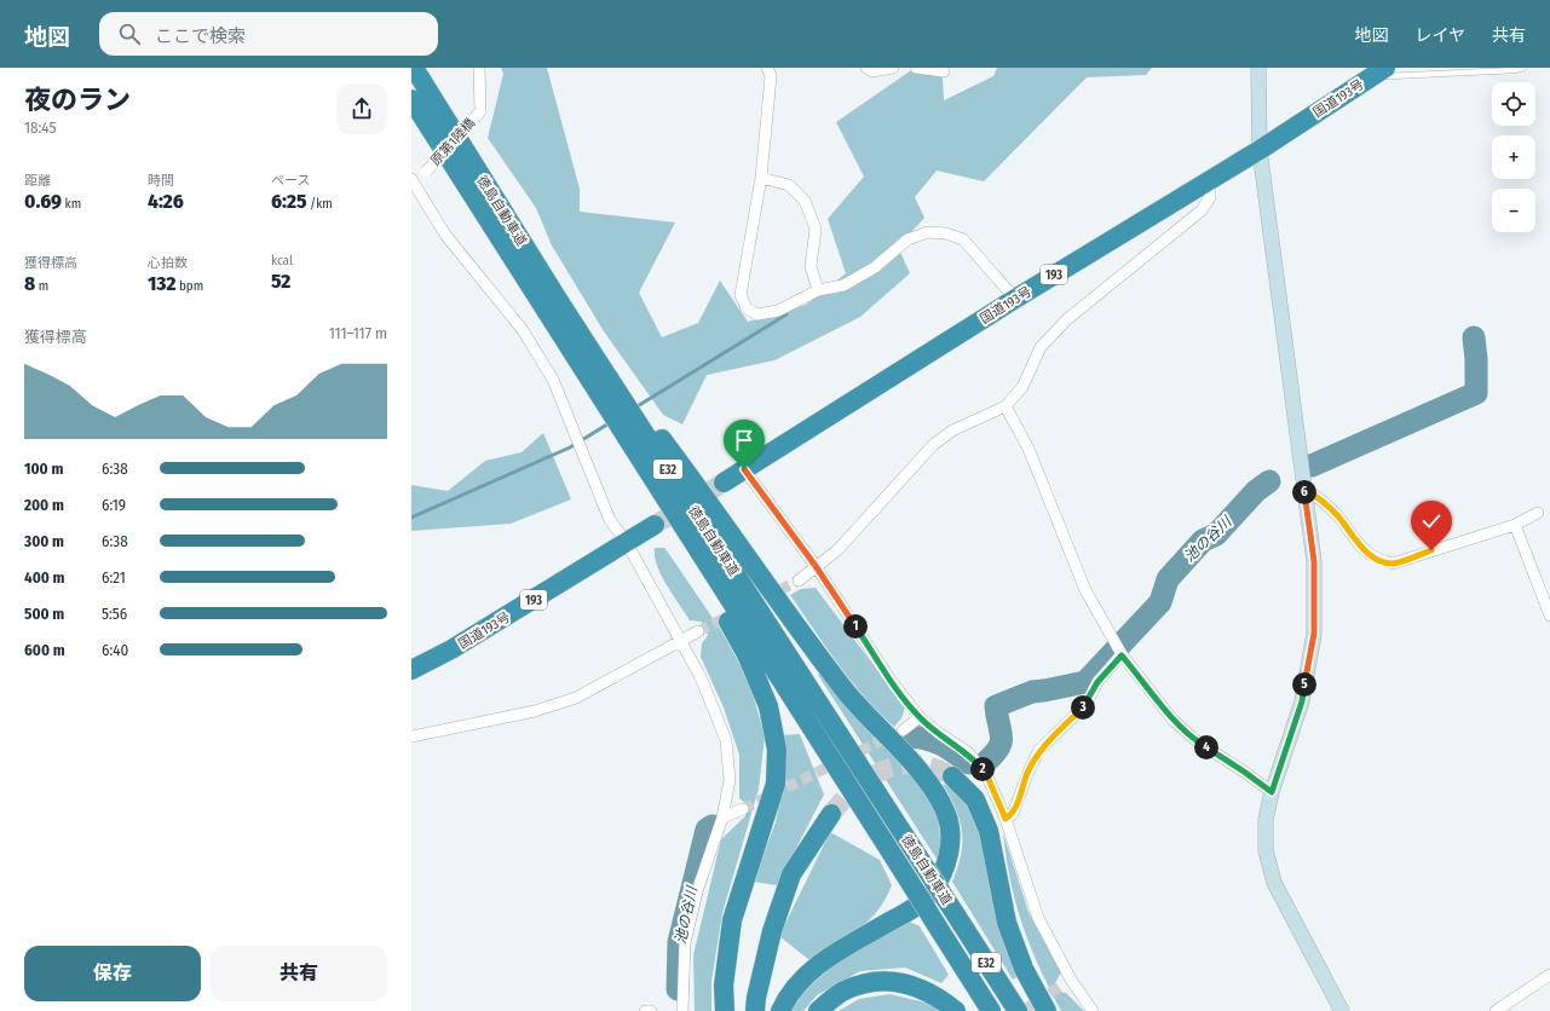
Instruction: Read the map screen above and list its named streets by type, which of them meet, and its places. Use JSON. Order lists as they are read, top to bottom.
{
  "streets": {
    "highway": [
      "国道193号",
      "徳島自動車道",
      "193",
      "E32"
    ],
    "street": ["原第1陸橋"]
  },
  "water": ["池の谷川"],
  "page": {
    "header": "地図",
    "search": "ここで検索",
    "nav": ["地図", "レイヤ", "共有"],
    "heading": ["夜のラン", "18:45"],
    "map_buttons": ["+", "−"],
    "stats": [
      ["距離", "0.69 km"],
      ["時間", "4:26"],
      ["ペース", "6:25 /km"],
      ["獲得標高", "8 m"],
      ["心拍数", "132 bpm"],
      ["kcal", "52"]
    ],
    "chart": ["獲得標高", "111–117 m"],
    "list": [
      {
        "name": "100 m",
        "note": "6:38"
      },
      {
        "name": "200 m",
        "note": "6:19"
      },
      {
        "name": "300 m",
        "note": "6:38"
      },
      {
        "name": "400 m",
        "note": "6:21"
      },
      {
        "name": "500 m",
        "note": "5:56"
      },
      {
        "name": "600 m",
        "note": "6:40"
      }
    ],
    "pins": [
      "6",
      "1",
      "5",
      "3",
      "4",
      "2"
    ],
    "buttons": ["保存", "共有"]
  }
}
